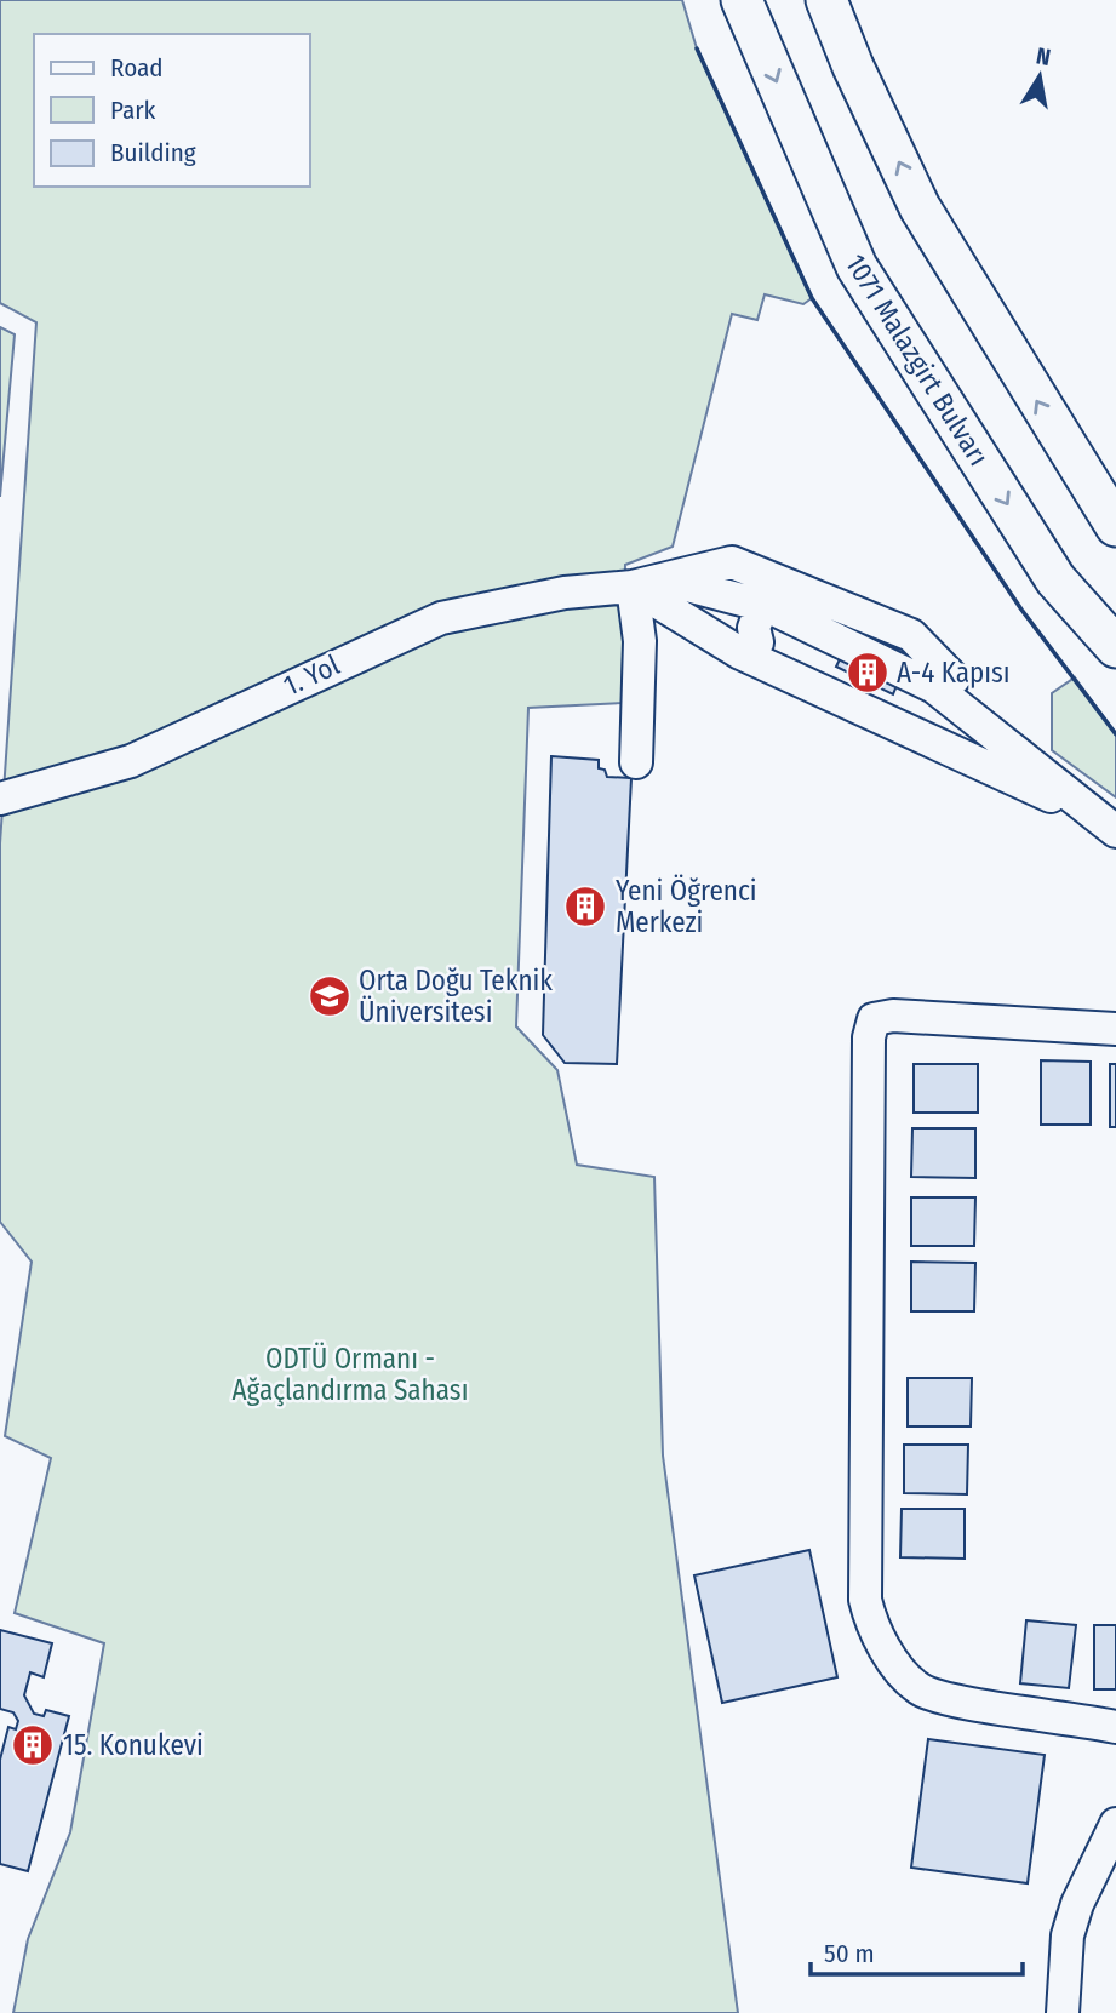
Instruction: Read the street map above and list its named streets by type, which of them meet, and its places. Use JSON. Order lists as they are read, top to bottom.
{
  "streets": {
    "main road": ["1071 Malazgirt Bulvarı"],
    "street": ["1. Yol"]
  },
  "parks": ["ODTÜ Ormanı - Ağaçlandırma Sahası"],
  "places": {
    "building": ["A-4 Kapısı", "Yeni Öğrenci Merkezi", "15. Konukevi"],
    "school or university": ["Orta Doğu Teknik Üniversitesi"]
  },
  "legend": ["Road", "Park", "Building"],
  "scale_bar": "50 m",
  "north": "top"
}
